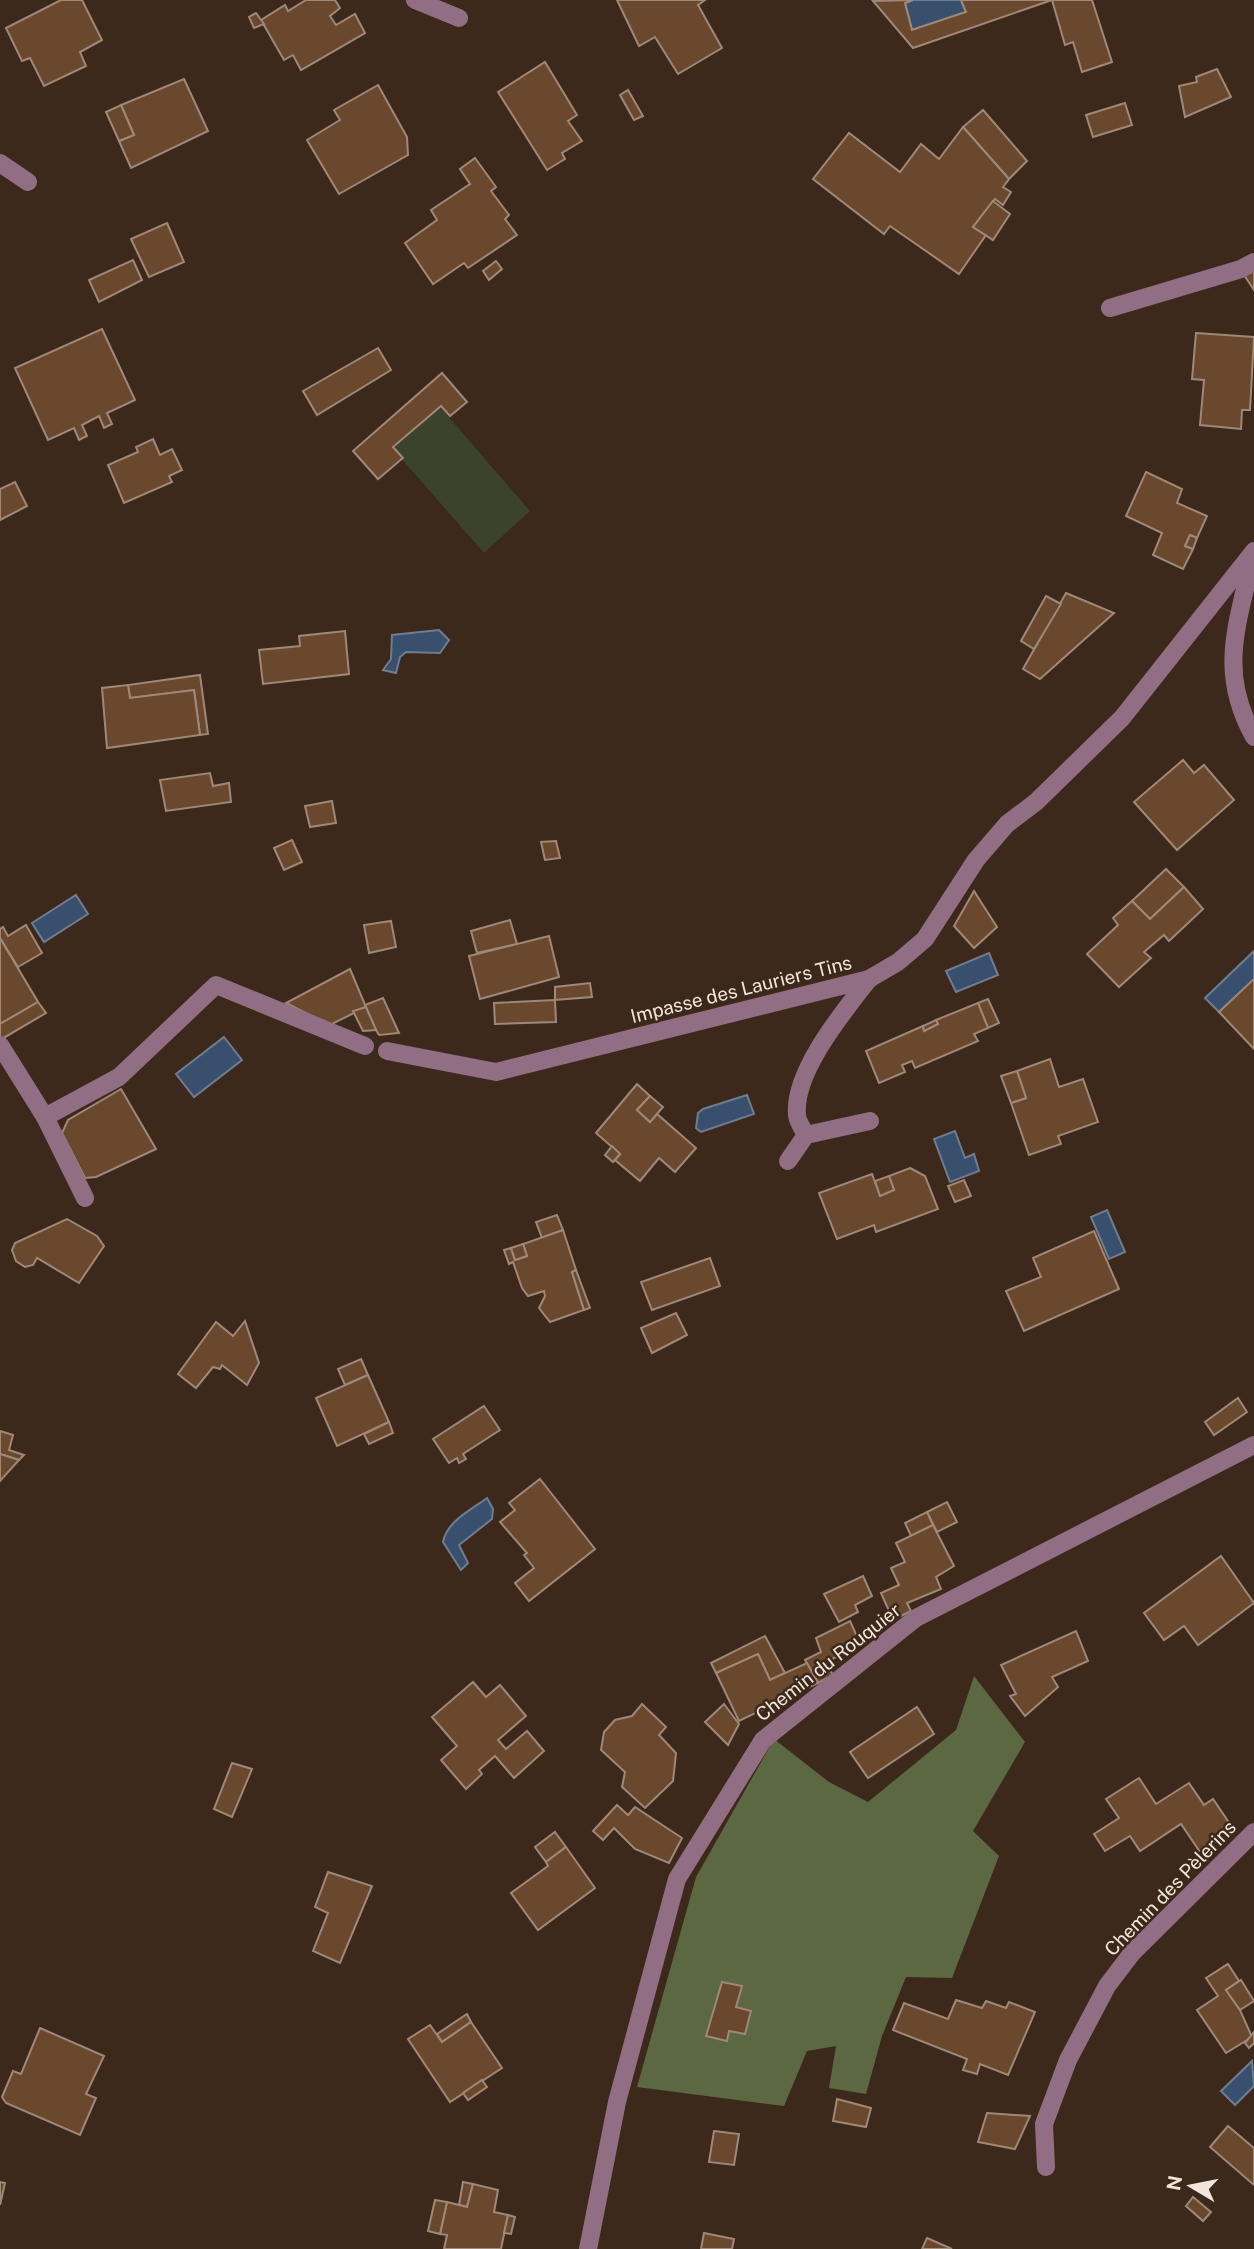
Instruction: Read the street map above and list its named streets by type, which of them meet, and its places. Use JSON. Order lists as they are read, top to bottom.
{
  "streets": {
    "street": ["Impasse des Lauriers Tins", "Chemin du Rouquier", "Chemin des Pèlerins"]
  },
  "north": "left"
}
